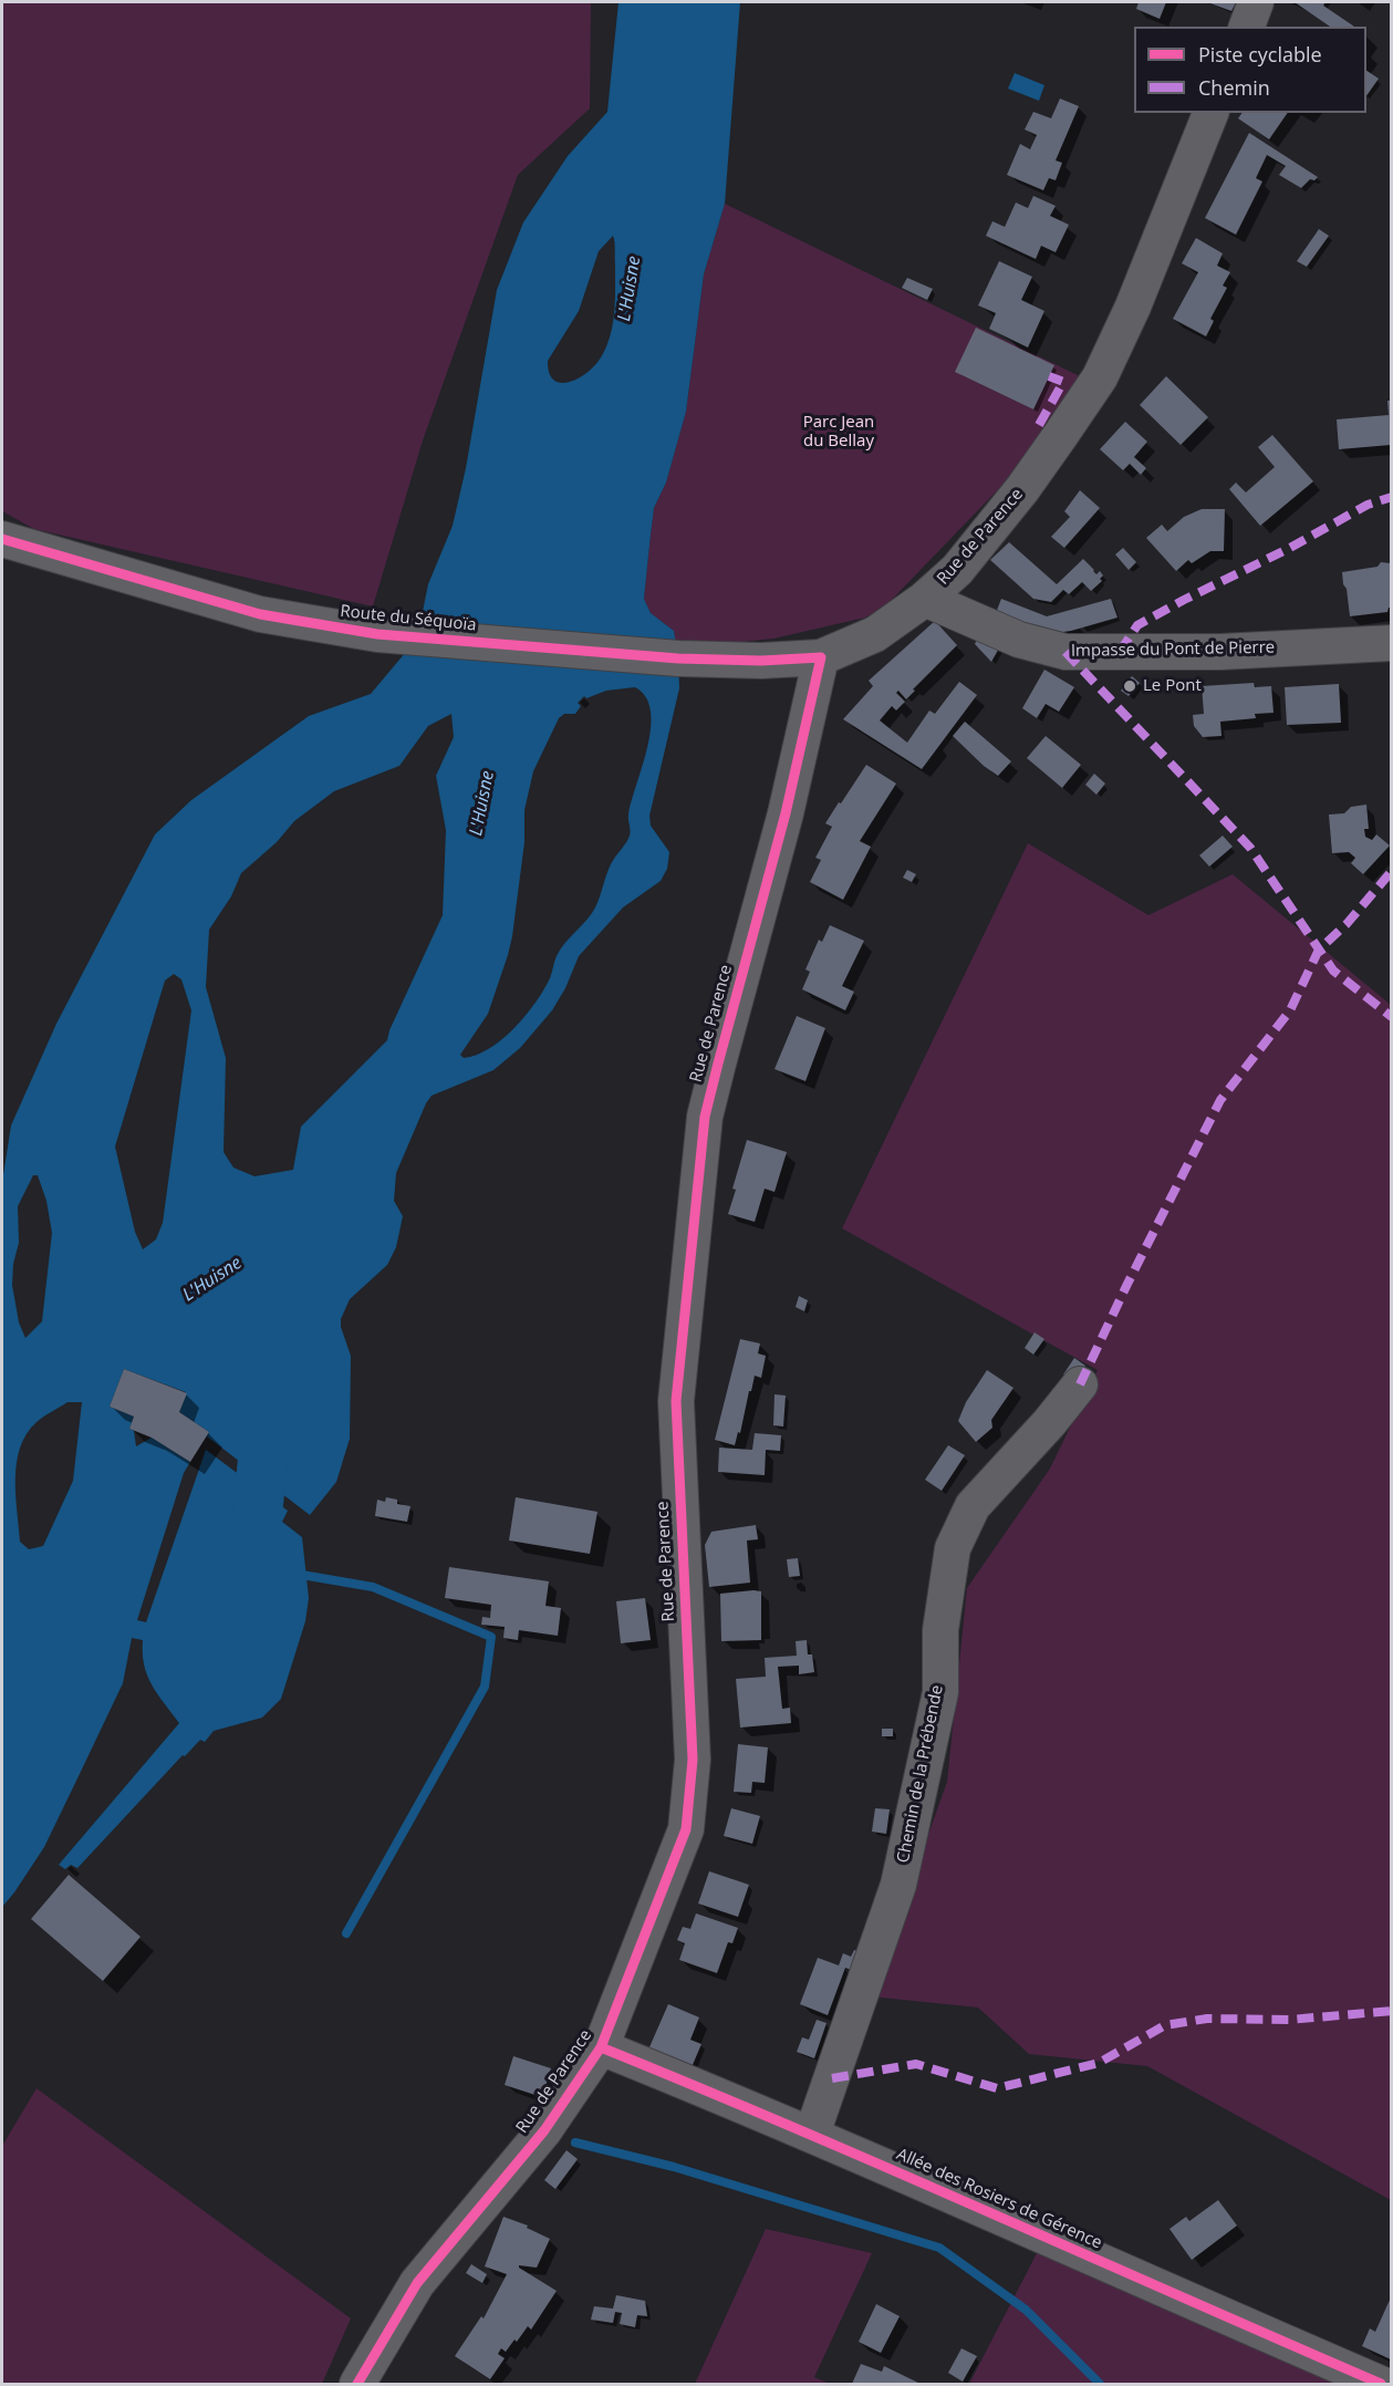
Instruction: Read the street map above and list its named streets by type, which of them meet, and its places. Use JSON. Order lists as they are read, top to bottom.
{
  "streets": {
    "street": [
      "Rue de Parence",
      "Route du Séquoïa",
      "Impasse du Pont de Pierre",
      "Chemin de la Prébende",
      "Allée des Rosiers de Gérence"
    ]
  },
  "crossings": [
    ["Rue de Parence", "Route du Séquoïa"],
    ["Rue de Parence", "Impasse du Pont de Pierre"],
    ["Rue de Parence", "Allée des Rosiers de Gérence"],
    ["Chemin de la Prébende", "Allée des Rosiers de Gérence"]
  ],
  "water": ["L'Huisne"],
  "parks": ["Parc Jean du Bellay"],
  "places": ["Le Pont"],
  "legend": ["Piste cyclable", "Chemin"]
}
